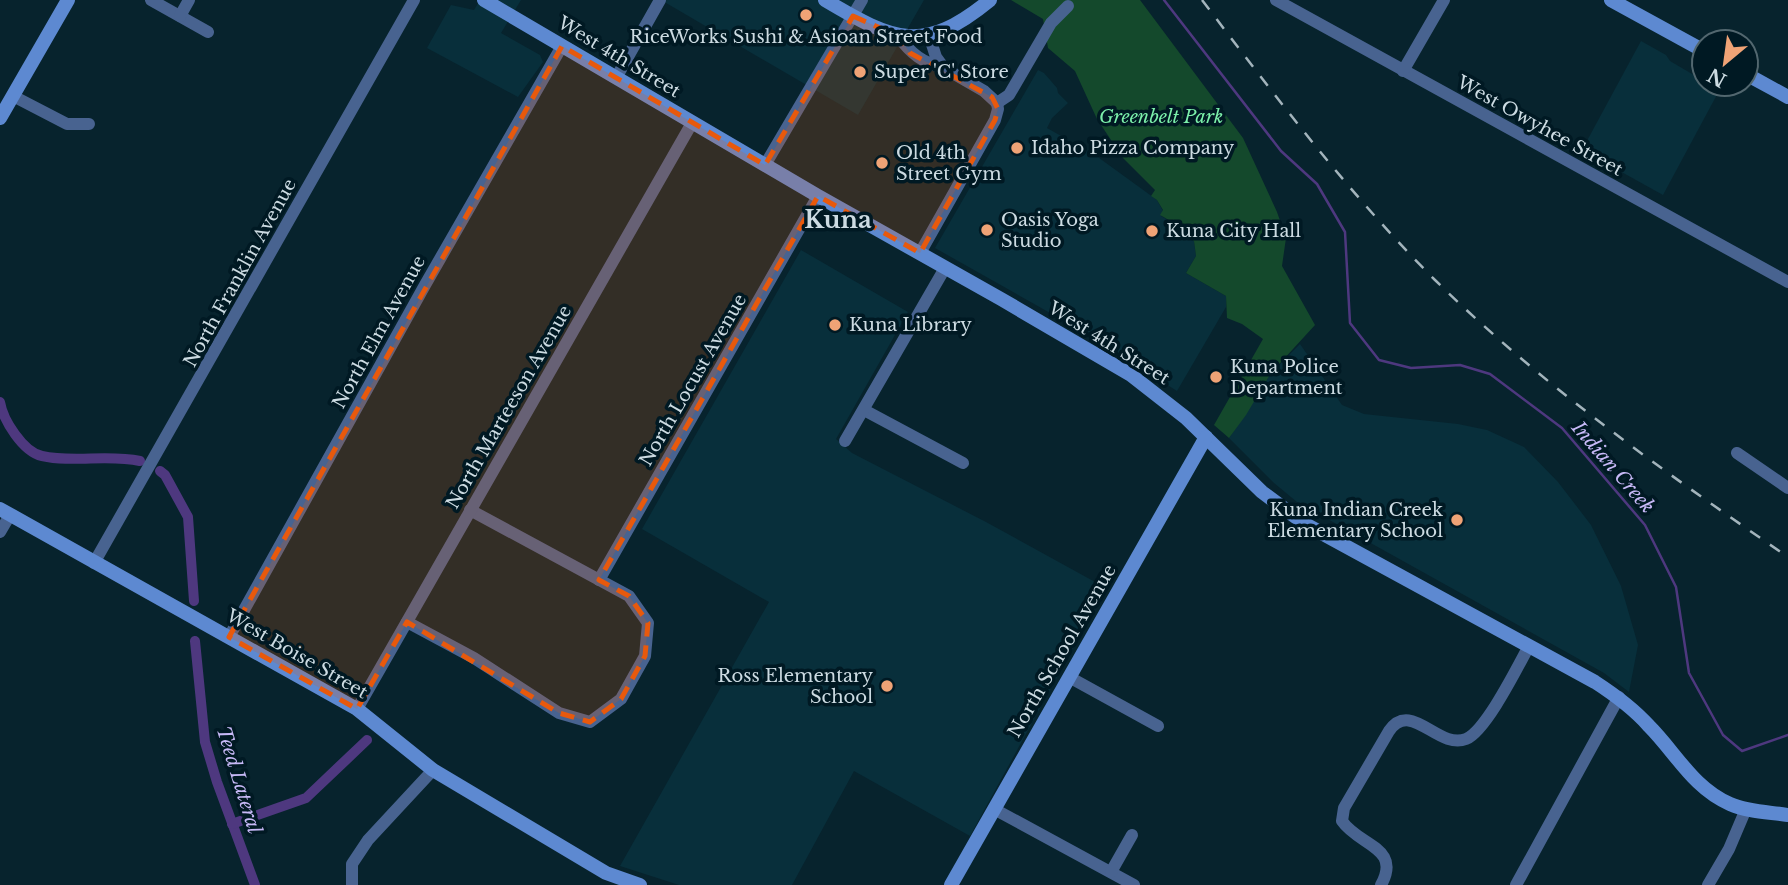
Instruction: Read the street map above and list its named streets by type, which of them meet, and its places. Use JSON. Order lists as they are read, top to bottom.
{
  "streets": {
    "main road": ["West 4th Street", "North School Avenue", "West Boise Street"],
    "street": [
      "West Owyhee Street",
      "North Franklin Avenue",
      "North Elm Avenue",
      "North Locust Avenue",
      "North Marteeson Avenue"
    ]
  },
  "crossings": [
    ["West 4th Street", "North Elm Avenue"],
    ["West 4th Street", "North Locust Avenue"],
    ["West 4th Street", "North Marteeson Avenue"],
    ["West 4th Street", "North School Avenue"],
    ["North Franklin Avenue", "West Boise Street"],
    ["North Elm Avenue", "West Boise Street"],
    ["North Marteeson Avenue", "West Boise Street"]
  ],
  "districts": ["Kuna"],
  "water": ["Indian Creek", "Teed Lateral"],
  "parks": ["Greenbelt Park"],
  "places": [
    "RiceWorks Sushi & Asioan Street Food",
    "Super 'C' Store",
    "Idaho Pizza Company",
    "Old 4th Street Gym",
    "Oasis Yoga Studio",
    "Kuna City Hall",
    "Kuna Library",
    "Kuna Police Department",
    "Kuna Indian Creek Elementary School",
    "Ross Elementary School"
  ],
  "north": "bottom left"
}
